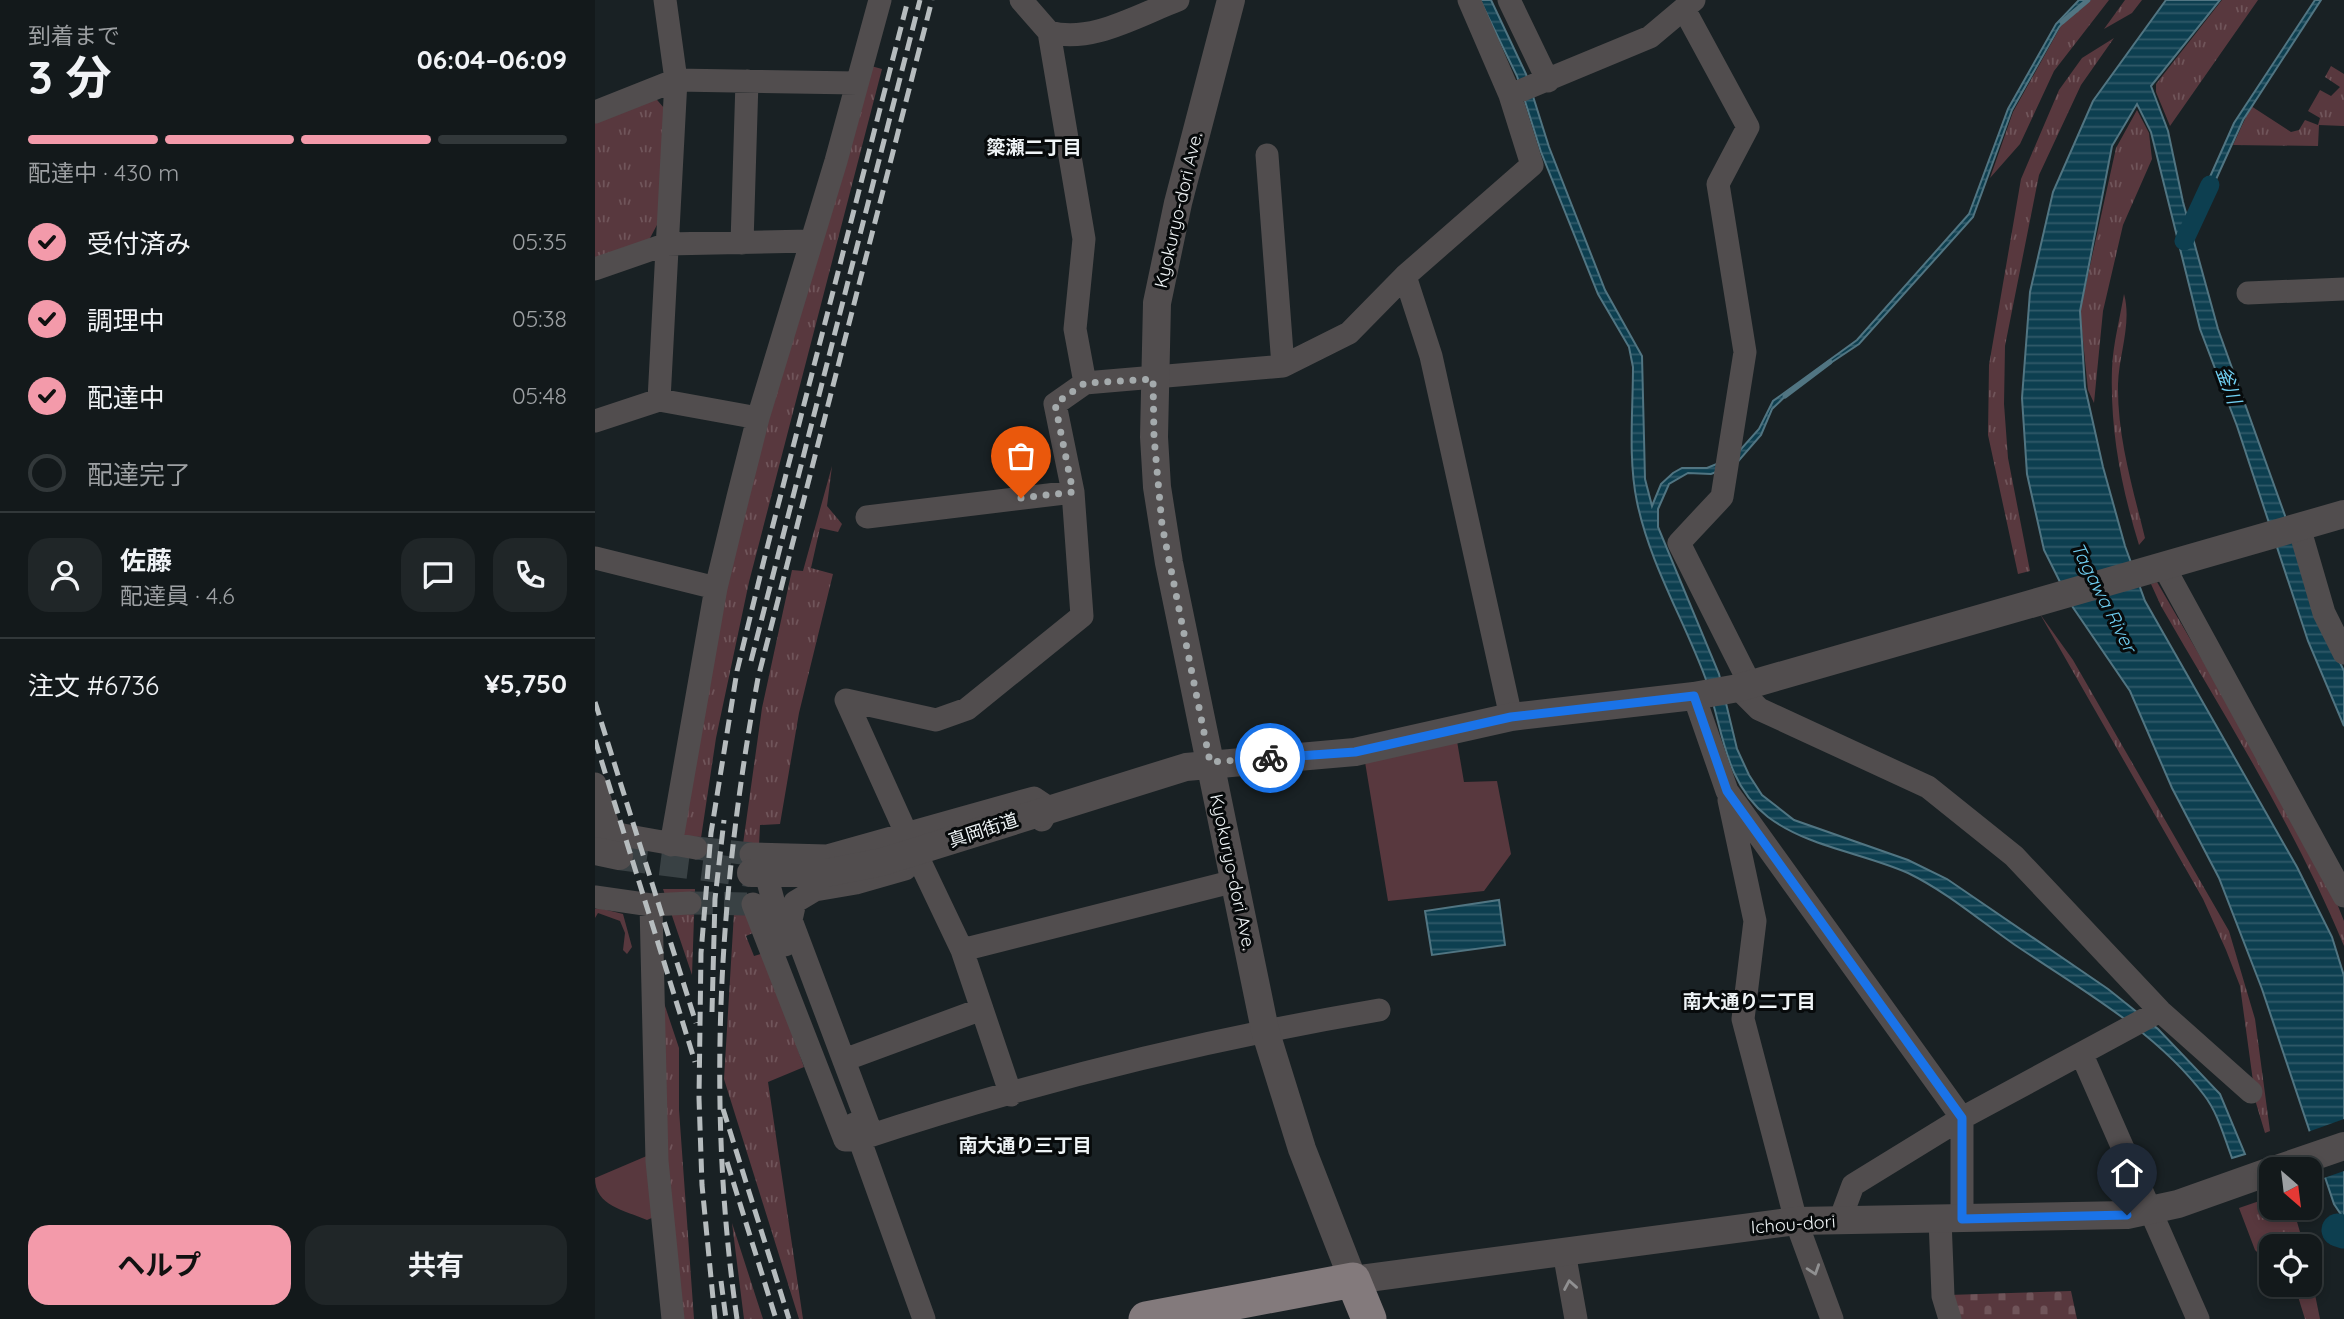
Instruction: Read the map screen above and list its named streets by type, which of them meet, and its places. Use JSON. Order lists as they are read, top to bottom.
{
  "streets": {
    "street": ["Kyokuryo-dori Ave.", "真岡街道", "Ichou-dori"]
  },
  "crossings": [
    ["Kyokuryo-dori Ave.", "真岡街道"],
    ["Kyokuryo-dori Ave.", "Ichou-dori"]
  ],
  "districts": ["簗瀬二丁目", "南大通り二丁目", "南大通り三丁目"],
  "water": ["釜川", "Tagawa River"],
  "north": "bottom right",
  "page": {
    "heading": ["3 分", "到着まで", "06:04–06:09"],
    "panel": [
      "佐藤",
      "配達員 · 4.6",
      "注文 #6736",
      "¥5,750"
    ],
    "bar": "配達中 · 430 m",
    "list": [
      ["受付済み", "05:35"],
      ["調理中", "05:38"],
      ["配達中", "05:48"],
      "配達完了"
    ],
    "buttons": ["ヘルプ", "共有"]
  }
}
